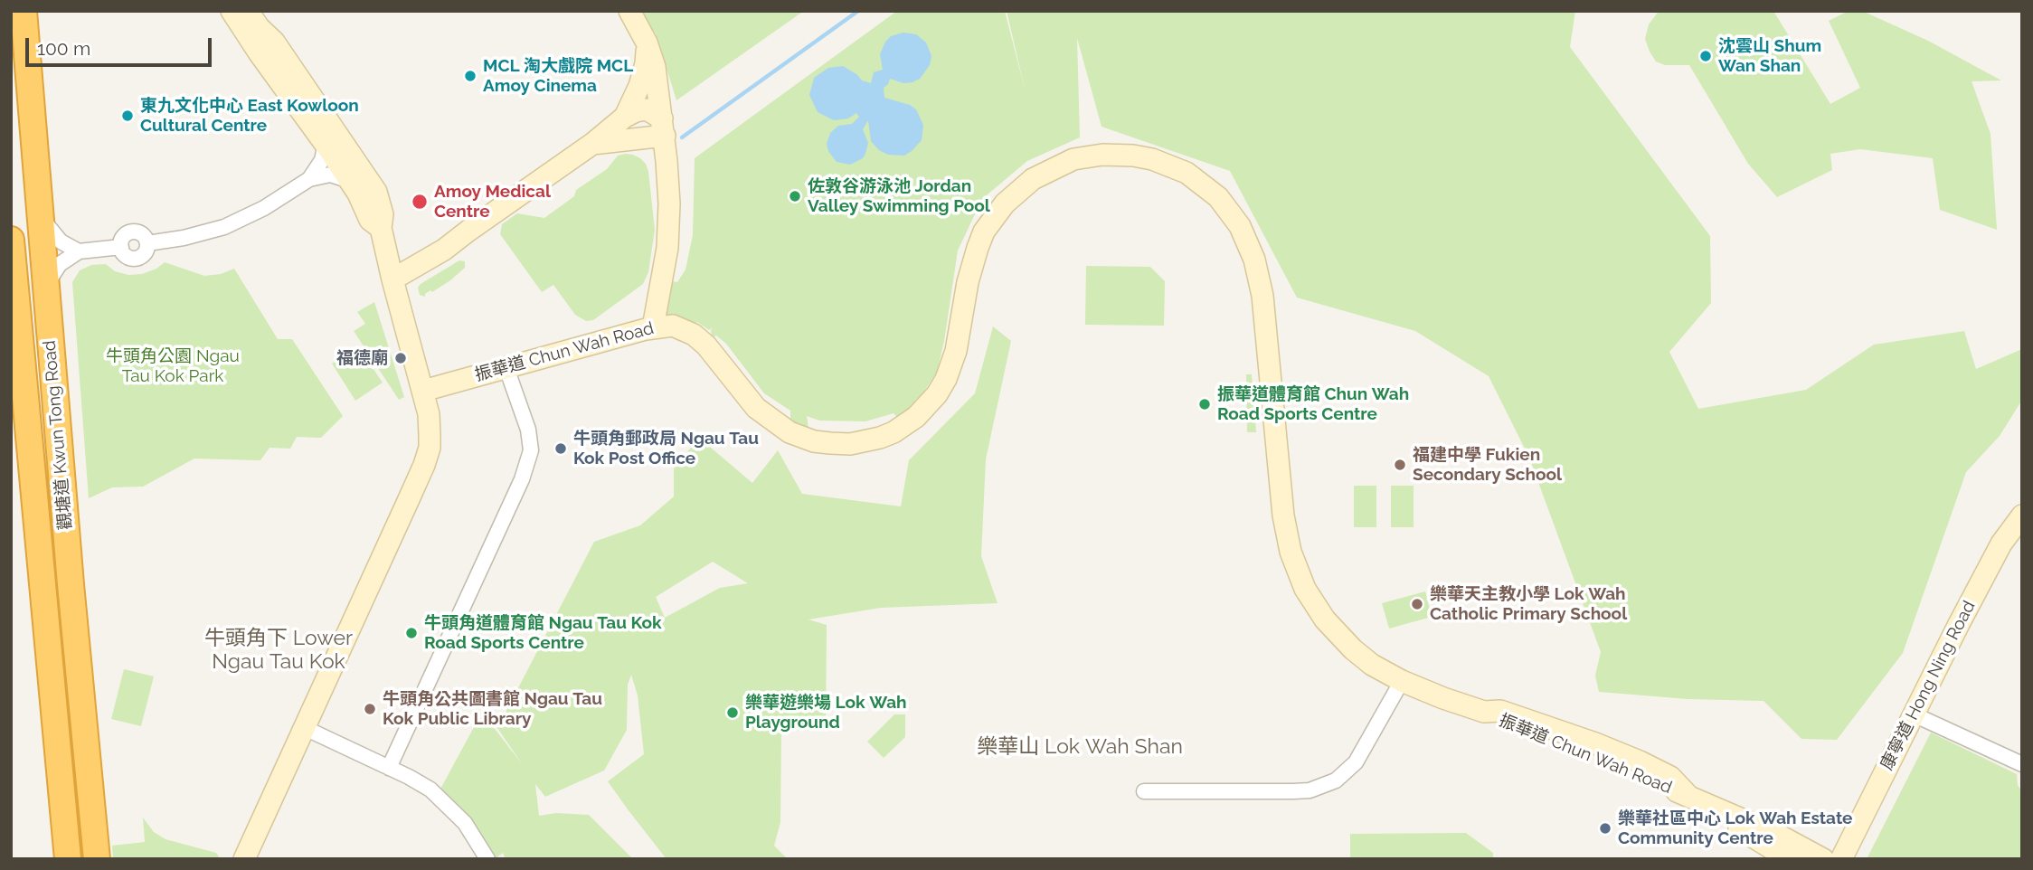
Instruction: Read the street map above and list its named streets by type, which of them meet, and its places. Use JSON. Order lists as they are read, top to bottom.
{
  "streets": {
    "highway": ["觀塘道 Kwun Tong Road"],
    "main road": ["振華道 Chun Wah Road", "康寧道 Hong Ning Road"]
  },
  "districts": ["牛頭角下 Lower Ngau Tau Kok", "樂華山 Lok Wah Shan"],
  "parks": ["牛頭角公園 Ngau Tau Kok Park"],
  "places": [
    "沈雲山 Shum Wan Shan",
    "MCL 淘大戲院 MCL Amoy Cinema",
    "東九文化中心 East Kowloon Cultural Centre",
    "佐敦谷游泳池 Jordan Valley Swimming Pool",
    "Amoy Medical Centre",
    "福德廟",
    "振華道體育館 Chun Wah Road Sports Centre",
    "牛頭角郵政局 Ngau Tau Kok Post Office",
    "福建中學 Fukien Secondary School",
    "樂華天主教小學 Lok Wah Catholic Primary School",
    "牛頭角道體育館 Ngau Tau Kok Road Sports Centre",
    "牛頭角公共圖書館 Ngau Tau Kok Public Library",
    "樂華遊樂場 Lok Wah Playground",
    "樂華社區中心 Lok Wah Estate Community Centre"
  ],
  "scale_bar": "100 m"
}
